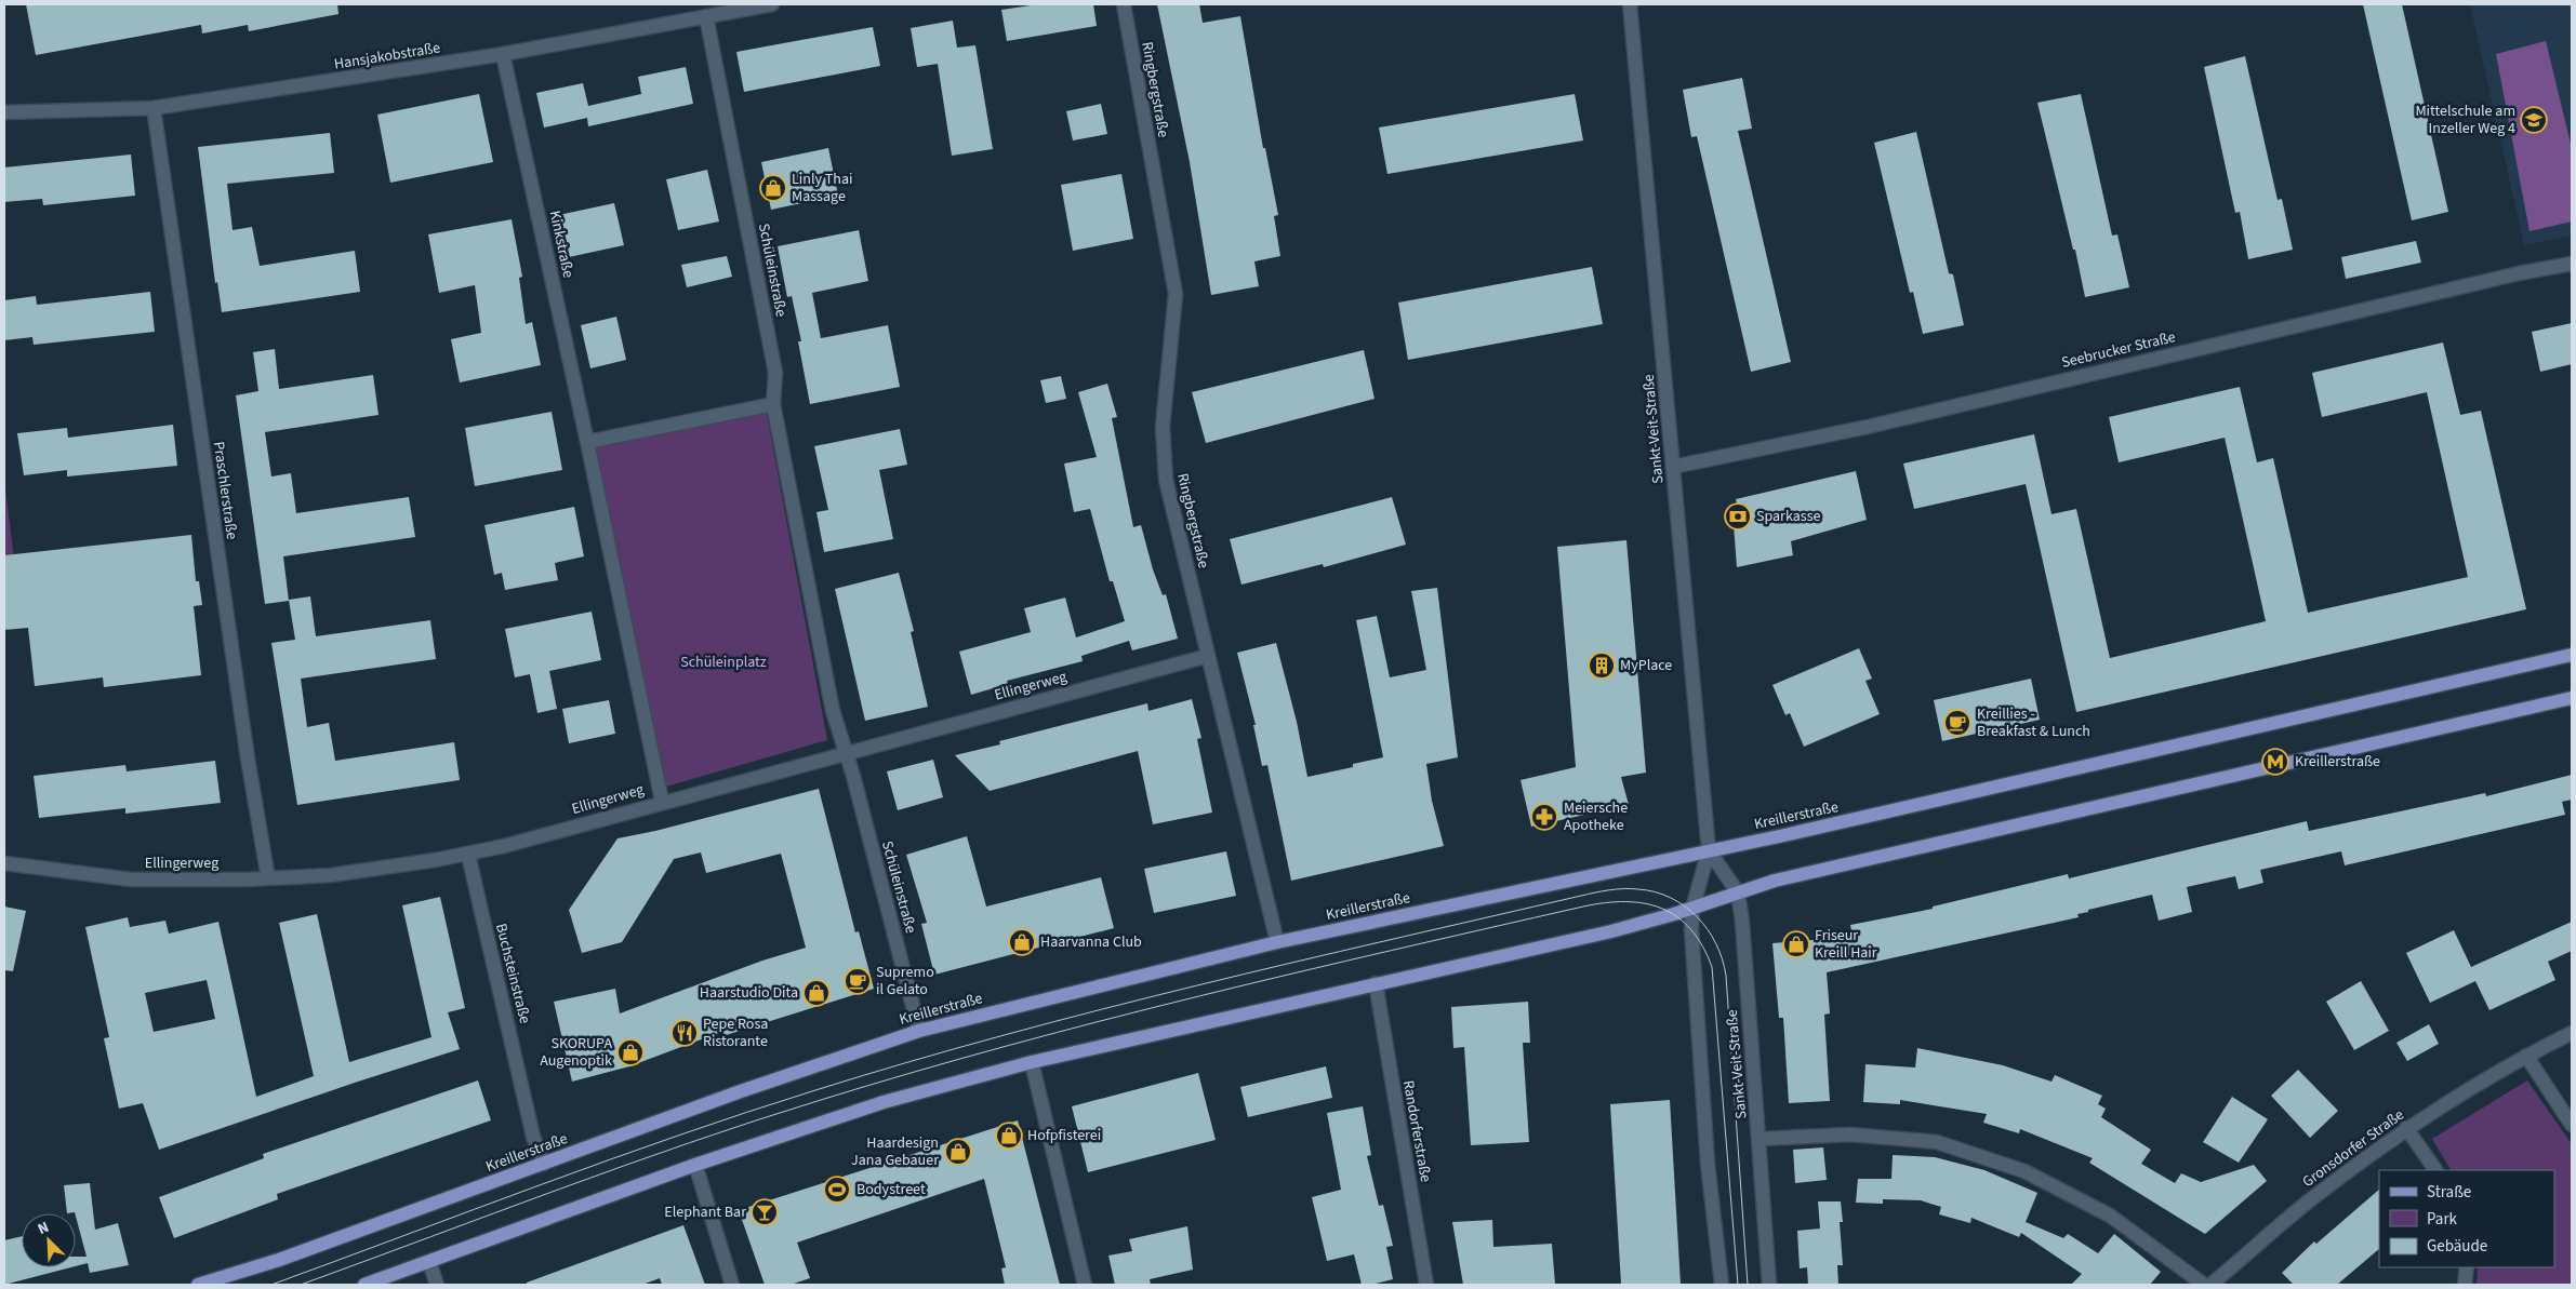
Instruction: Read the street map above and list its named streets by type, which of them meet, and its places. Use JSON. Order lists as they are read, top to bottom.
{
  "streets": {
    "main road": ["Kreillerstraße"],
    "street": [
      "Hansjakobstraße",
      "Ringbergstraße",
      "Kinkstraße",
      "Schüleinstraße",
      "Seebrucker Straße",
      "Sankt-Veit-Straße",
      "Praschlerstraße",
      "Ellingerweg",
      "Buchsteinstraße",
      "Randorferstraße",
      "Gronsdorfer Straße"
    ]
  },
  "crossings": [
    ["Hansjakobstraße", "Kinkstraße"],
    ["Hansjakobstraße", "Schüleinstraße"],
    ["Hansjakobstraße", "Praschlerstraße"],
    ["Ringbergstraße", "Ellingerweg"],
    ["Ringbergstraße", "Kreillerstraße"],
    ["Schüleinstraße", "Ellingerweg"],
    ["Schüleinstraße", "Kreillerstraße"],
    ["Seebrucker Straße", "Sankt-Veit-Straße"],
    ["Sankt-Veit-Straße", "Kreillerstraße"],
    ["Praschlerstraße", "Ellingerweg"],
    ["Ellingerweg", "Buchsteinstraße"],
    ["Kreillerstraße", "Buchsteinstraße"]
  ],
  "parks": ["Schüleinplatz"],
  "places": {
    "school or university": ["Mittelschule am Inzeller Weg 4"],
    "shop": [
      "Linly Thai Massage",
      "Haarvanna Club",
      "Friseur Kreill Hair",
      "Haarstudio Dita",
      "SKORUPA Augenoptik",
      "Hofpfisterei",
      "Haardesign Jana Gebauer"
    ],
    "bank": ["Sparkasse"],
    "building": ["MyPlace"],
    "cafe": ["Kreillies - Breakfast & Lunch", "Supremo il Gelato"],
    "metro station": ["Kreillerstraße"],
    "pharmacy": ["Meiersche Apotheke"],
    "restaurant": ["Pepe Rosa Ristorante"],
    "sports": ["Bodystreet"],
    "bar": ["Elephant Bar"]
  },
  "legend": ["Straße", "Park", "Gebäude"],
  "north": "top left"
}
